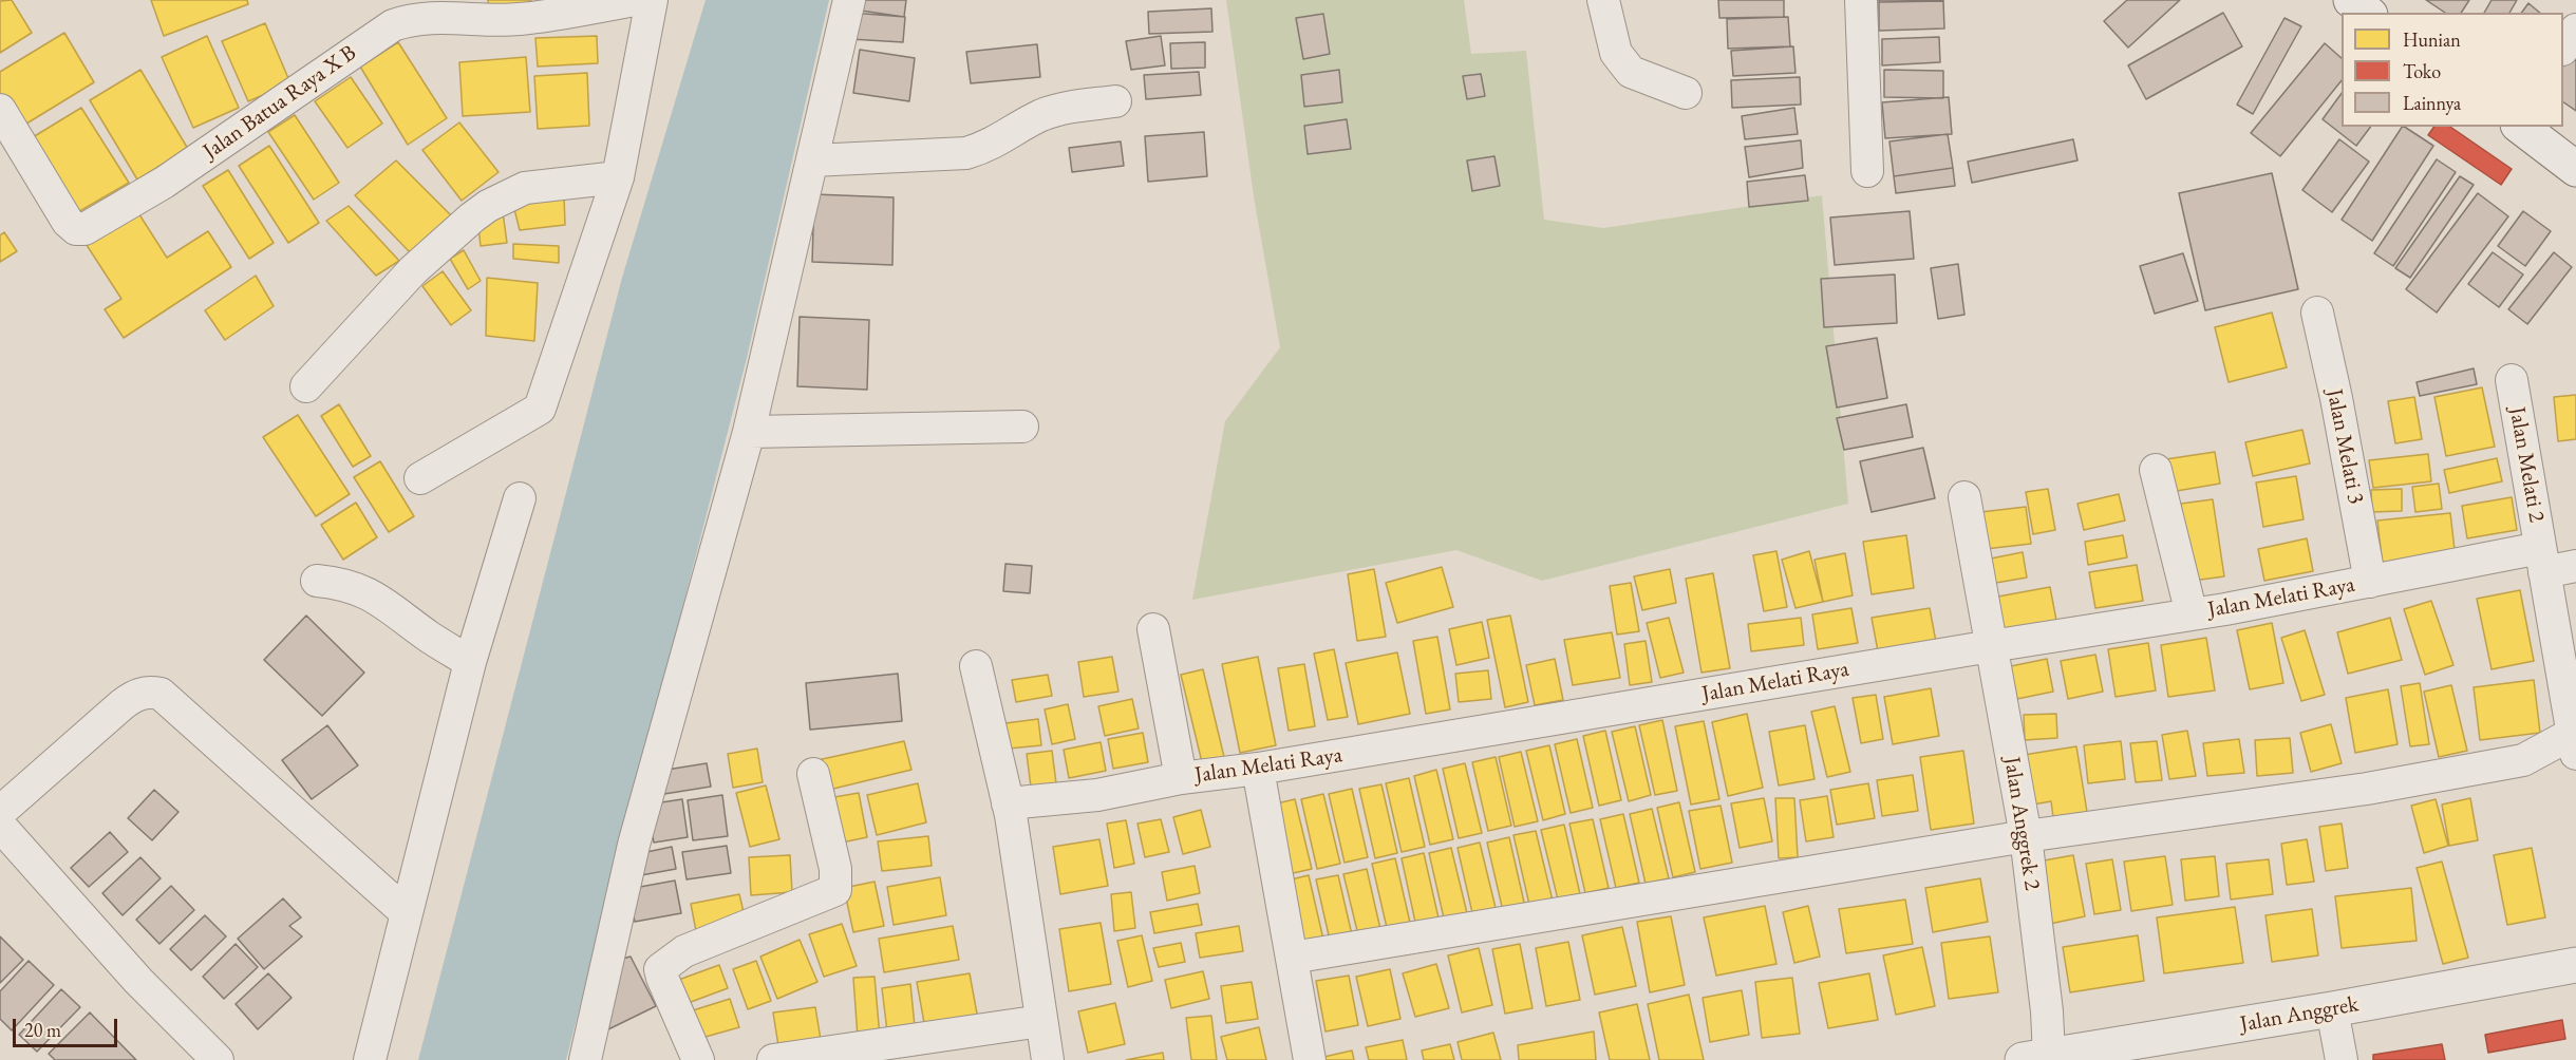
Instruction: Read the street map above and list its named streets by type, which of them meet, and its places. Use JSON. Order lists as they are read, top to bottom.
{
  "streets": {
    "street": [
      "Jalan Batua Raya X B",
      "Jalan Melati 3",
      "Jalan Melati 2",
      "Jalan Melati Raya",
      "Jalan Anggrek 2",
      "Jalan Anggrek"
    ]
  },
  "crossings": [
    ["Jalan Melati 3", "Jalan Melati Raya"],
    ["Jalan Melati 2", "Jalan Melati Raya"],
    ["Jalan Melati Raya", "Jalan Anggrek 2"],
    ["Jalan Anggrek 2", "Jalan Anggrek"]
  ],
  "legend": ["Hunian", "Toko", "Lainnya"],
  "scale_bar": "20 m"
}
